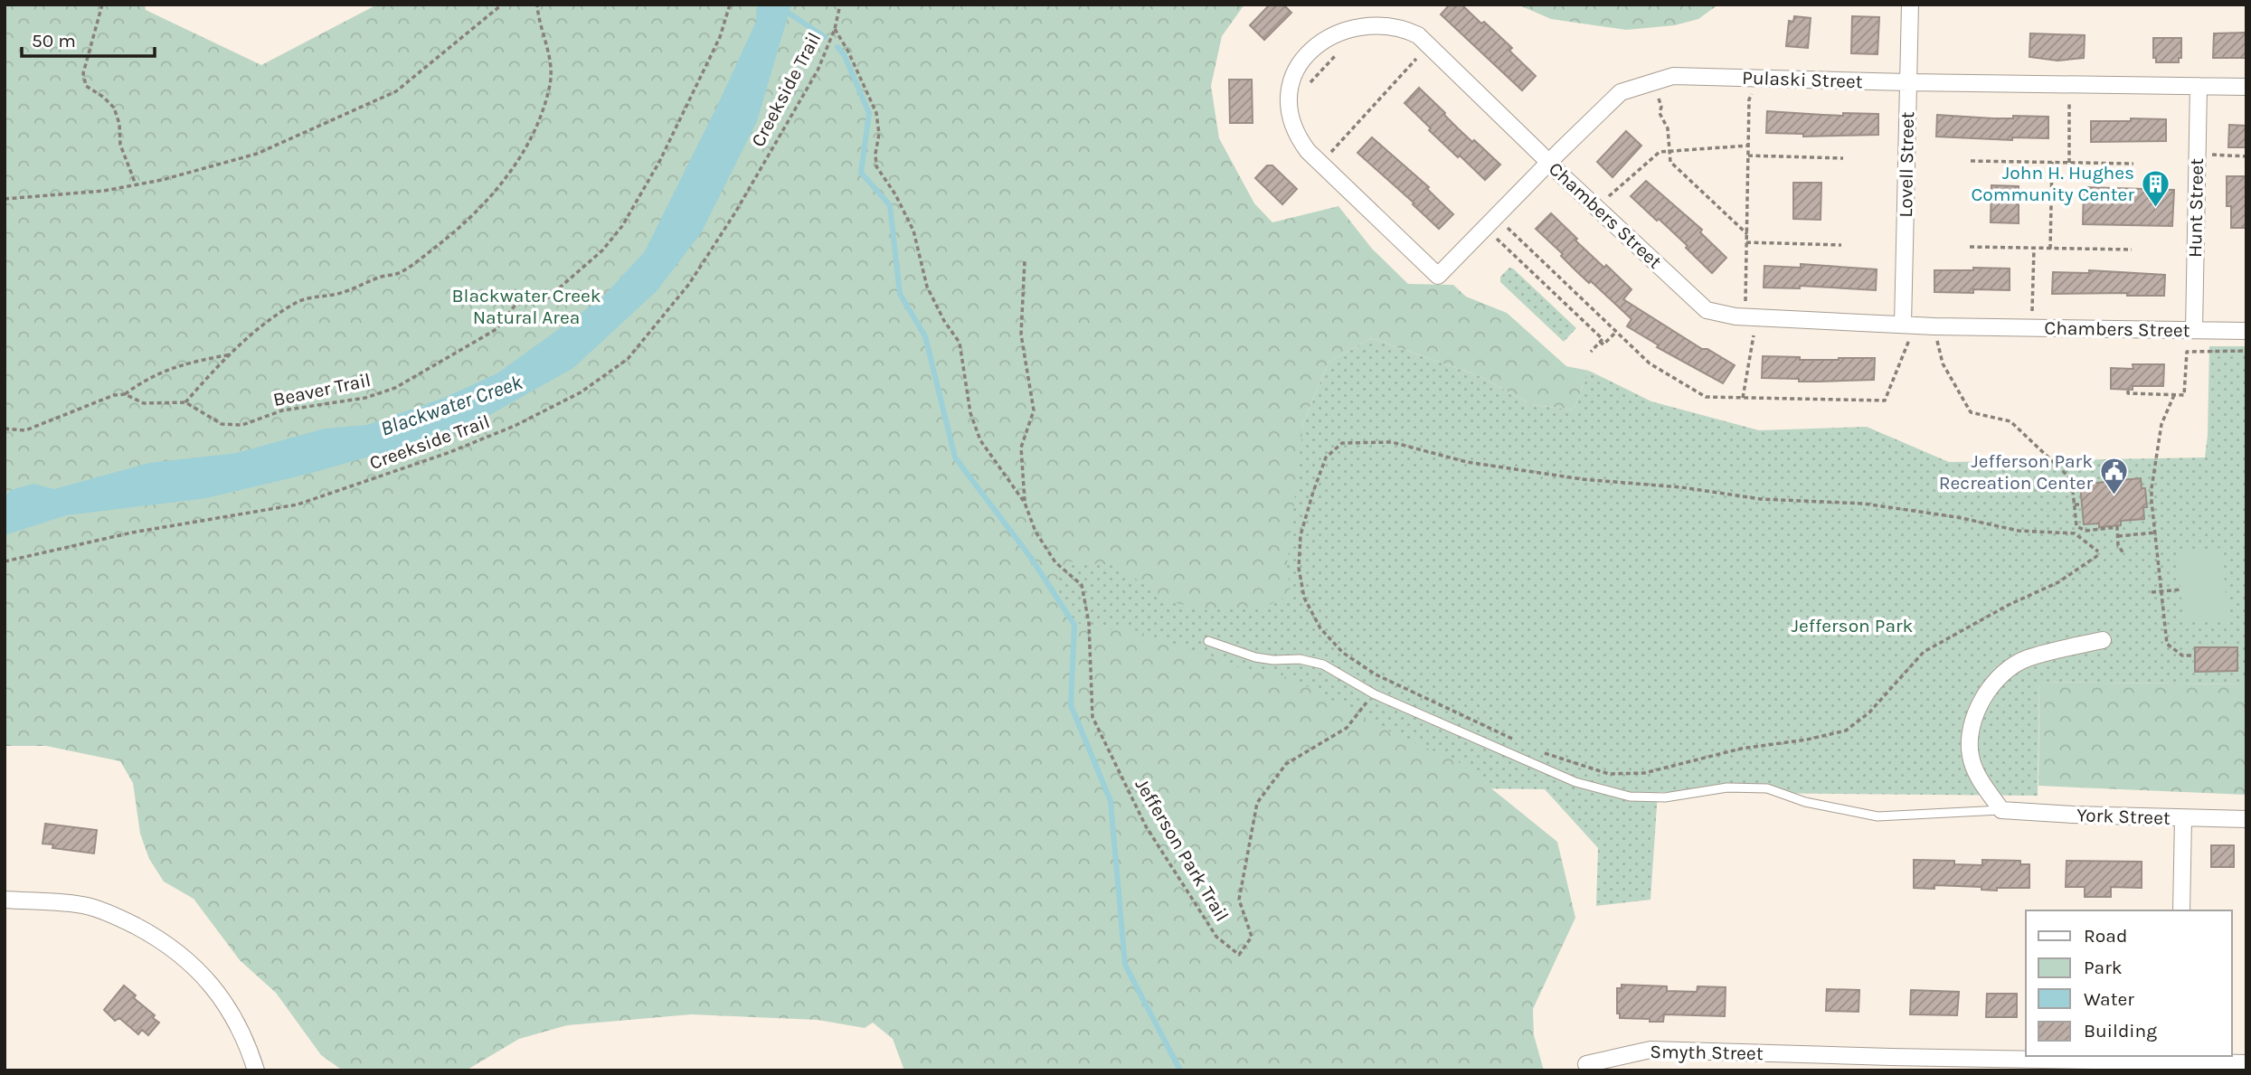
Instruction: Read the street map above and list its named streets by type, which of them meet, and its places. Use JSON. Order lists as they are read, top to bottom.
{
  "streets": {
    "street": [
      "Pulaski Street",
      "Lovell Street",
      "Hunt Street",
      "Chambers Street",
      "York Street",
      "Smyth Street"
    ],
    "path": ["Creekside Trail", "Beaver Trail", "Jefferson Park Trail"]
  },
  "crossings": [
    ["Pulaski Street", "Lovell Street"],
    ["Pulaski Street", "Hunt Street"],
    ["Pulaski Street", "Chambers Street"],
    ["Creekside Trail", "Jefferson Park Trail"],
    ["Lovell Street", "Chambers Street"],
    ["Hunt Street", "Chambers Street"]
  ],
  "water": ["Blackwater Creek"],
  "parks": ["Blackwater Creek Natural Area", "Jefferson Park"],
  "places": {
    "building": ["John H. Hughes Community Center"],
    "public building": ["Jefferson Park Recreation Center"]
  },
  "legend": [
    "Road",
    "Park",
    "Water",
    "Building"
  ],
  "scale_bar": "50 m"
}
